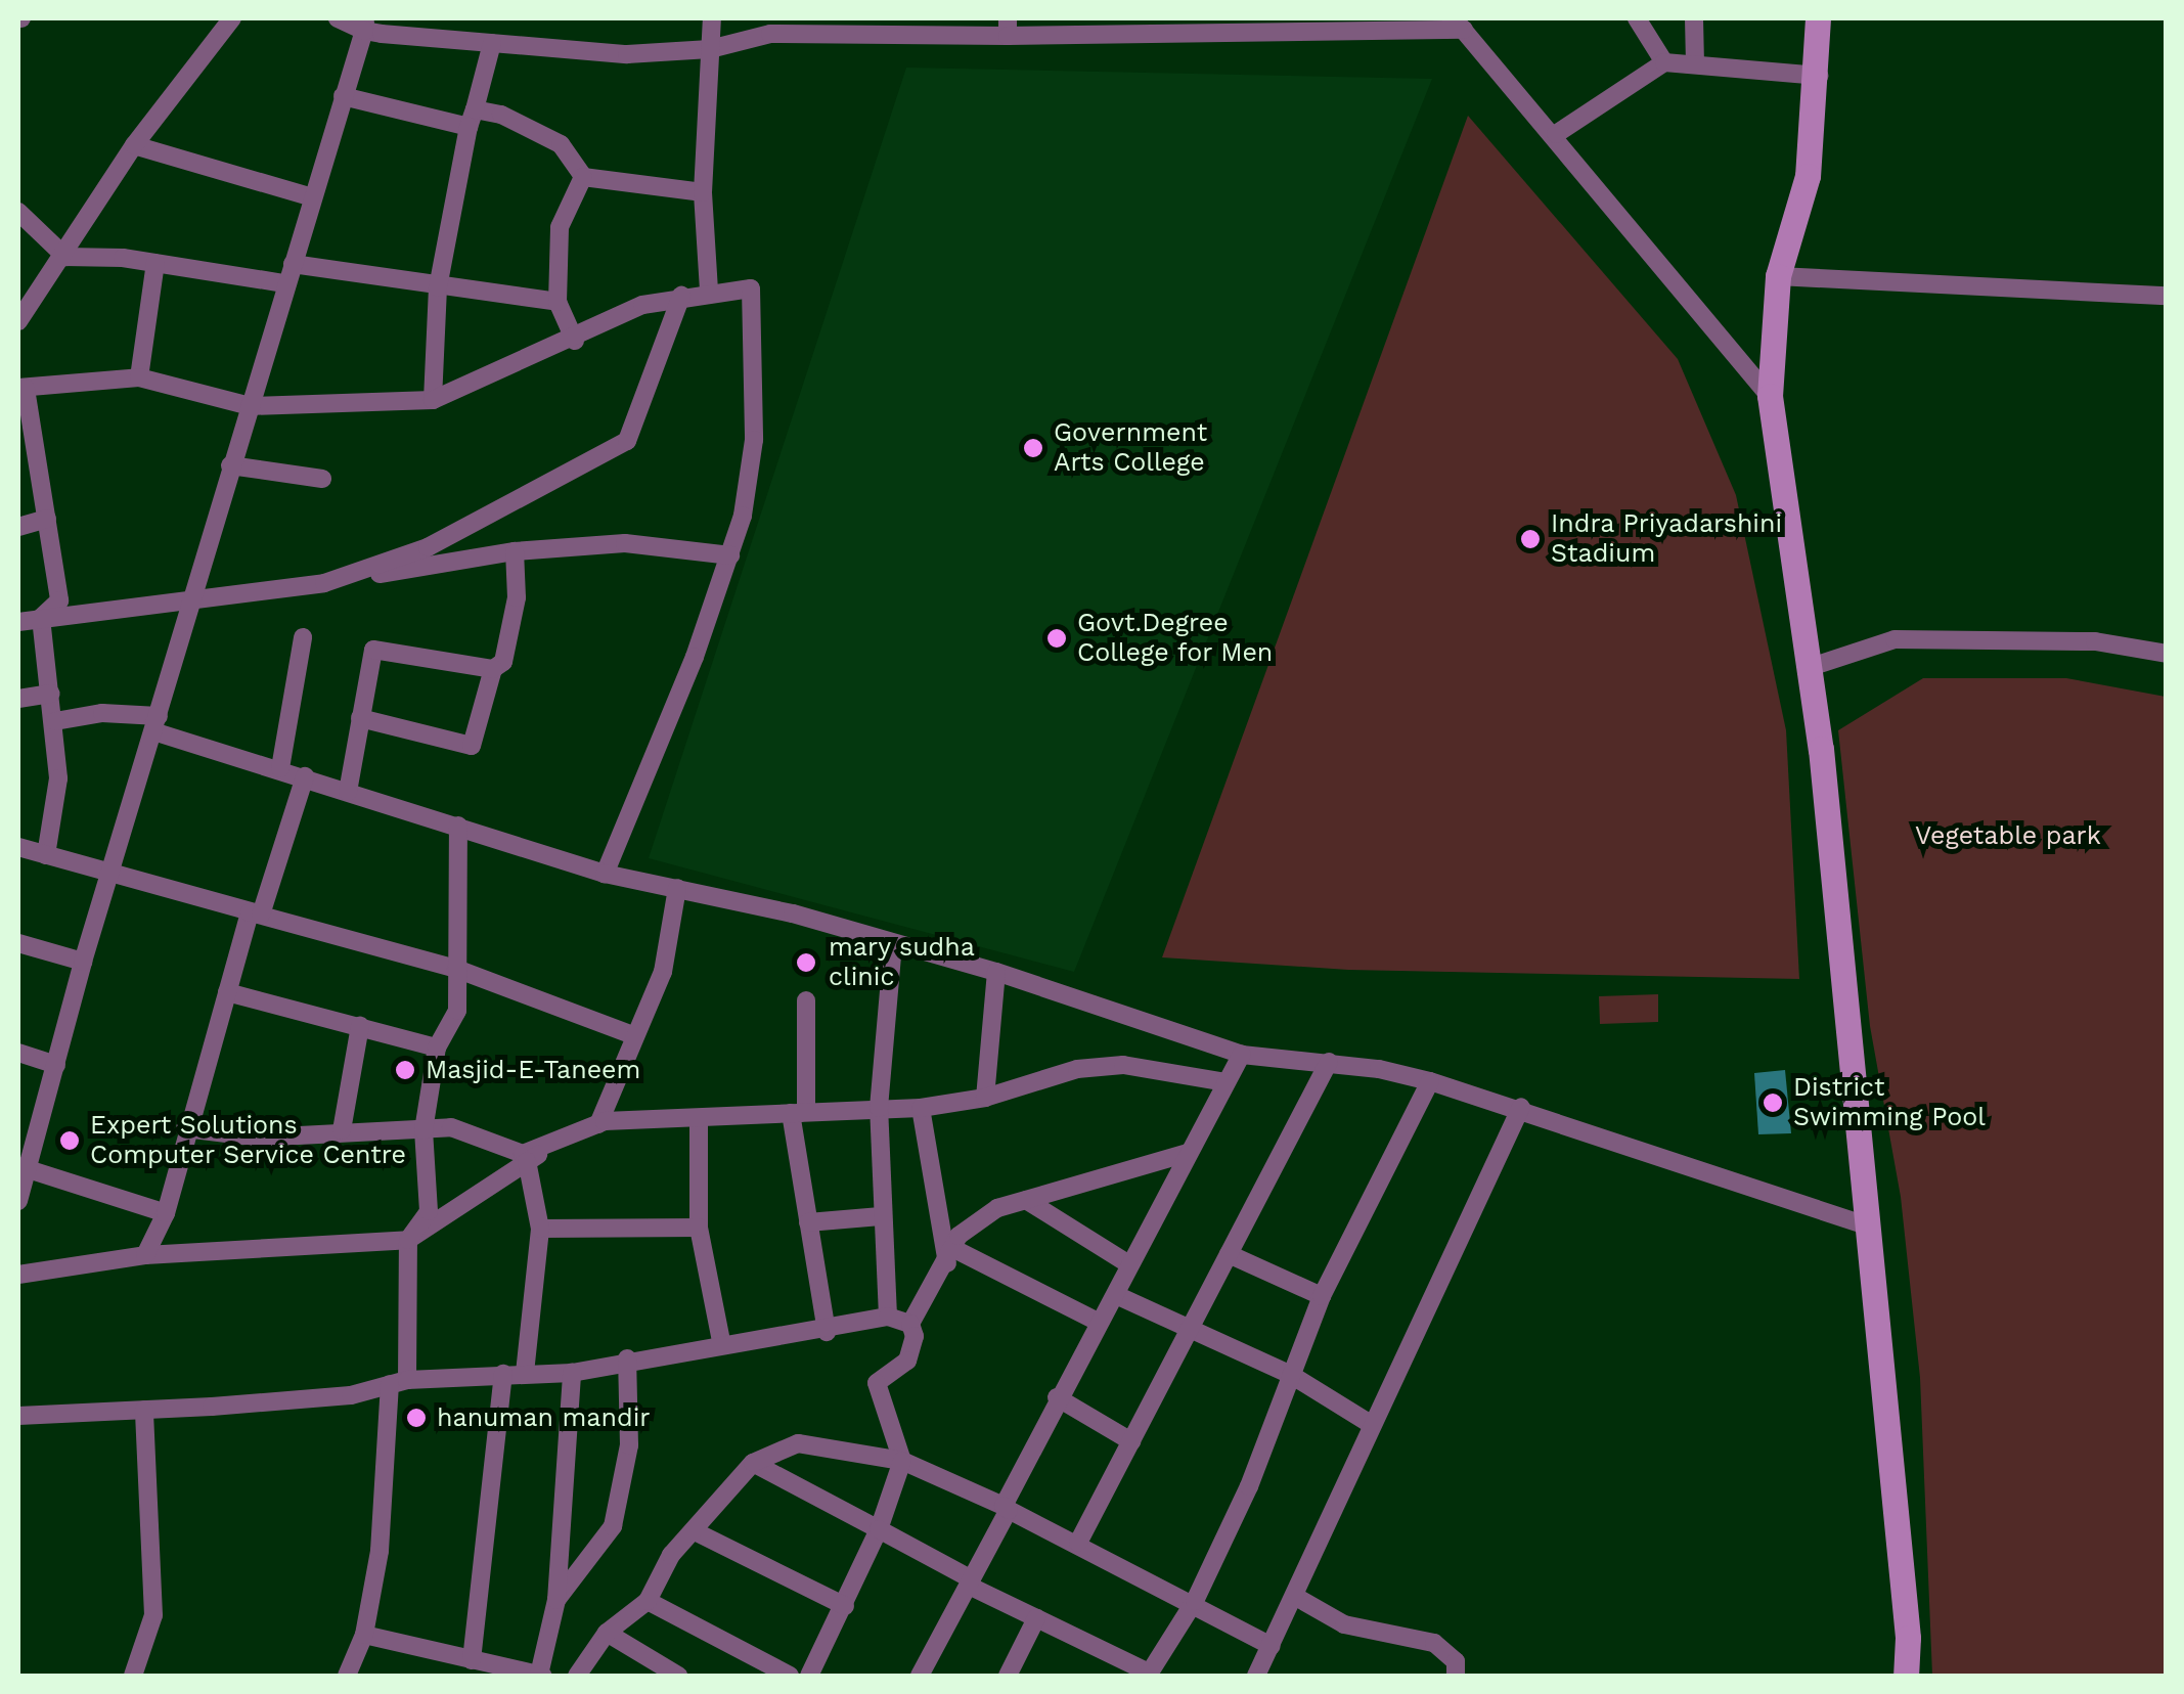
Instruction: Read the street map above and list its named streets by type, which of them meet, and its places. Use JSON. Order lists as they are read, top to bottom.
{
  "parks": ["Vegetable park"],
  "places": [
    "Government Arts College",
    "Indra Priyadarshini Stadium",
    "Govt.Degree College for Men",
    "mary sudha clinic",
    "Masjid-E-Taneem",
    "District Swimming Pool",
    "Expert Solutions Computer Service Centre",
    "hanuman mandir"
  ]
}
